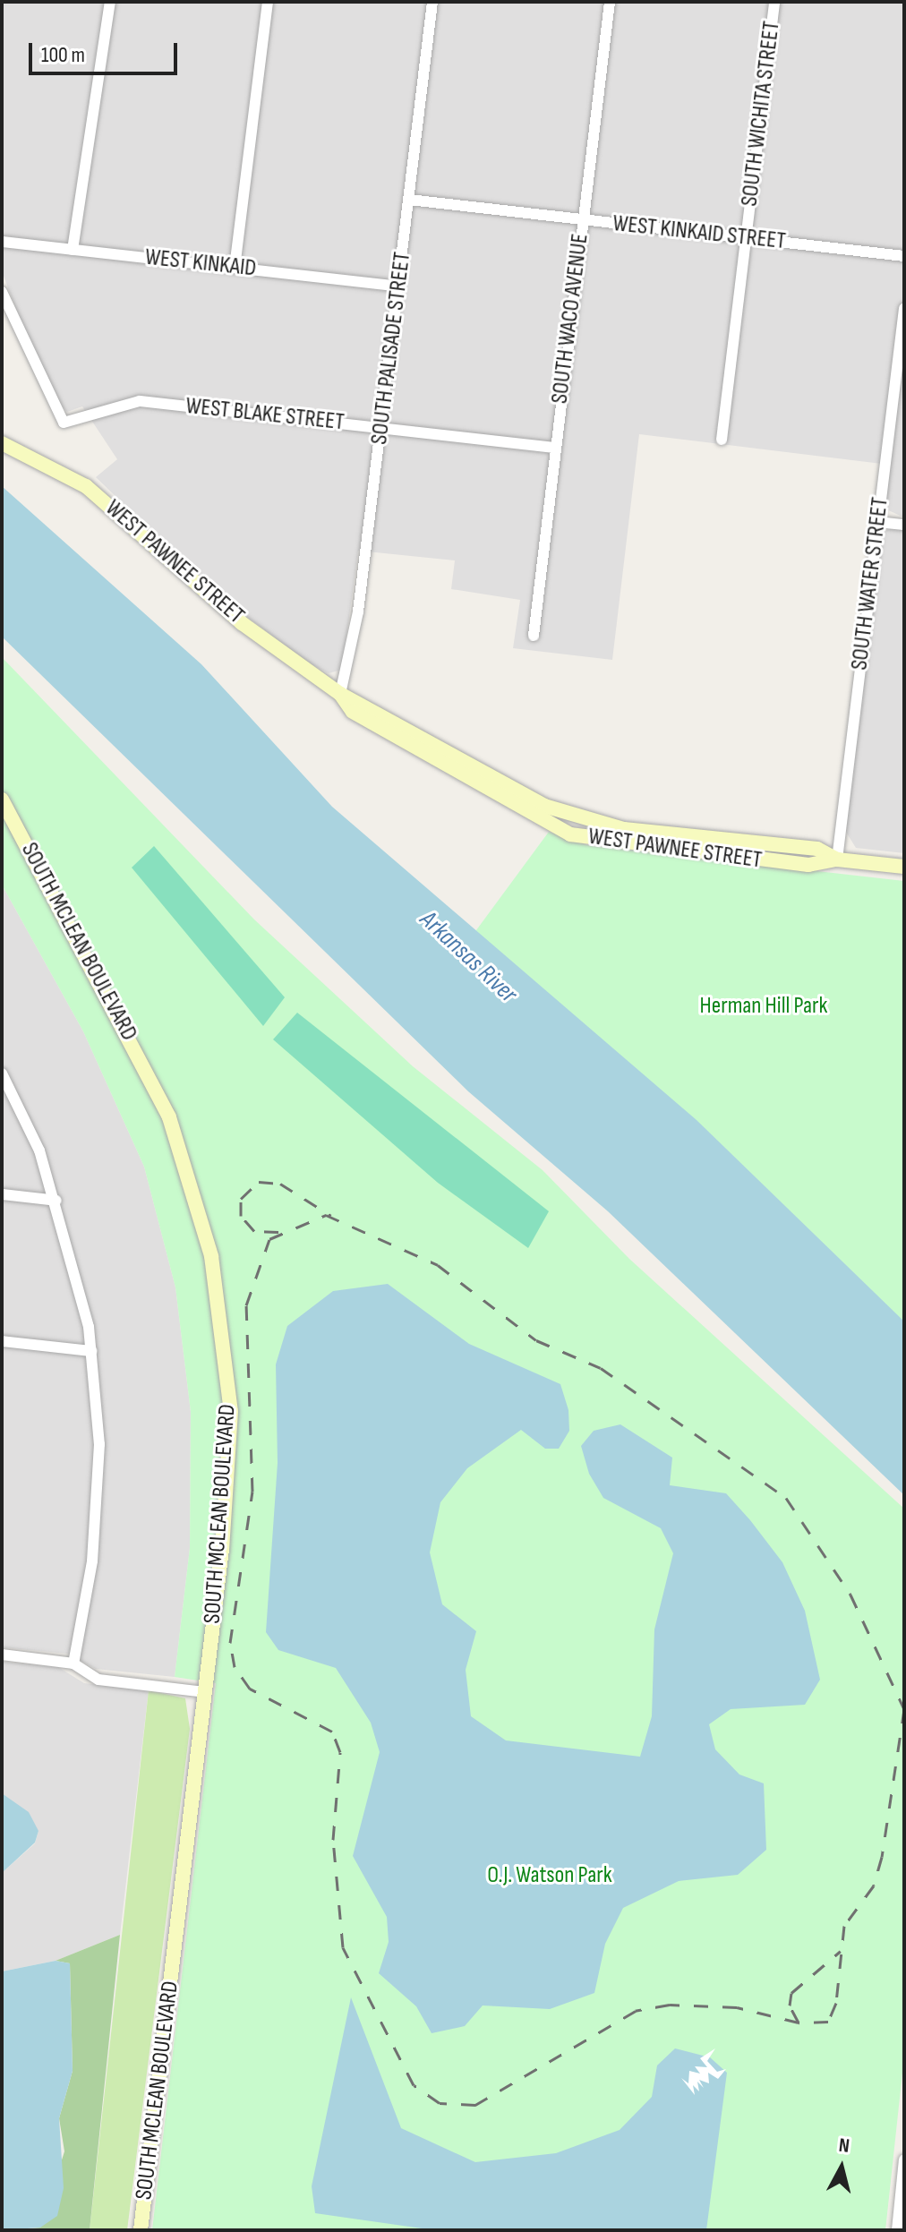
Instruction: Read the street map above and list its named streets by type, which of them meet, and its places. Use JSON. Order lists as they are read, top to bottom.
{
  "streets": {
    "main road": ["WEST PAWNEE STREET", "SOUTH MCLEAN BOULEVARD"],
    "street": [
      "SOUTH WICHITA STREET",
      "WEST KINKAID STREET",
      "WEST KINKAID",
      "SOUTH WACO AVENUE",
      "SOUTH PALISADE STREET",
      "WEST BLAKE STREET",
      "SOUTH WATER STREET"
    ]
  },
  "crossings": [
    ["SOUTH WICHITA STREET", "WEST KINKAID STREET"],
    ["WEST KINKAID STREET", "SOUTH WACO AVENUE"],
    ["WEST KINKAID STREET", "SOUTH PALISADE STREET"],
    ["WEST KINKAID", "SOUTH PALISADE STREET"],
    ["SOUTH WACO AVENUE", "WEST BLAKE STREET"],
    ["SOUTH PALISADE STREET", "WEST BLAKE STREET"],
    ["SOUTH PALISADE STREET", "WEST PAWNEE STREET"],
    ["WEST PAWNEE STREET", "SOUTH WATER STREET"]
  ],
  "water": ["Arkansas River"],
  "parks": ["Herman Hill Park", "O.J. Watson Park"],
  "scale_bar": "100 m",
  "north": "top"
}
